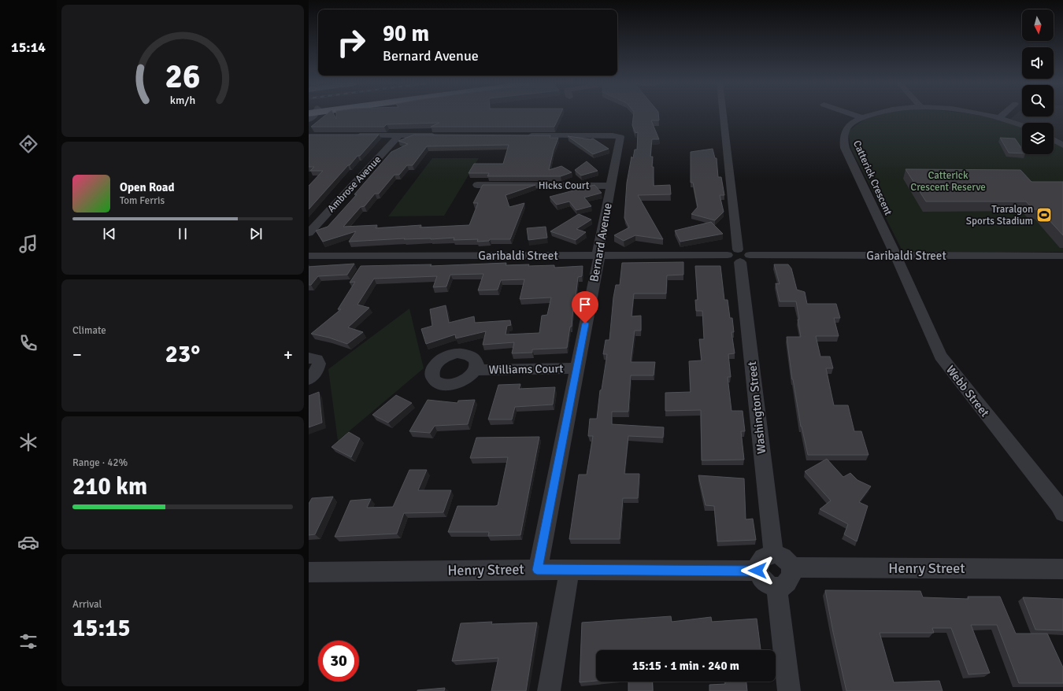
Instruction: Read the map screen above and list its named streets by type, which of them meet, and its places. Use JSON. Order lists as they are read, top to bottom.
{
  "streets": {
    "street": [
      "Catterick Crescent",
      "Ambrose Avenue",
      "Hicks Court",
      "Bernard Avenue",
      "Garibaldi Street",
      "Williams Court",
      "Webb Street",
      "Washington Street",
      "Henry Street"
    ]
  },
  "crossings": [
    ["Catterick Crescent", "Garibaldi Street"],
    ["Catterick Crescent", "Webb Street"],
    ["Hicks Court", "Bernard Avenue"],
    ["Bernard Avenue", "Garibaldi Street"],
    ["Bernard Avenue", "Williams Court"],
    ["Bernard Avenue", "Henry Street"],
    ["Garibaldi Street", "Webb Street"],
    ["Garibaldi Street", "Washington Street"],
    ["Washington Street", "Henry Street"]
  ],
  "parks": ["Catterick Crescent Reserve"],
  "places": {
    "sports": ["Traralgon Sports Stadium"]
  },
  "north": "bottom",
  "page": {
    "tabs": "15:14",
    "turn": ["90 m", "Bernard Avenue"],
    "song": ["Open Road", "Tom Ferris"],
    "tile": [
      "Climate",
      ["Range · 42%", "210 km"],
      ["Arrival", "15:15"]
    ],
    "heat": ["−", "23°", "+"],
    "limit": "30",
    "trip": "15:15 · 1 min · 240 m",
    "gauge": ["26", "km/h"]
  }
}
